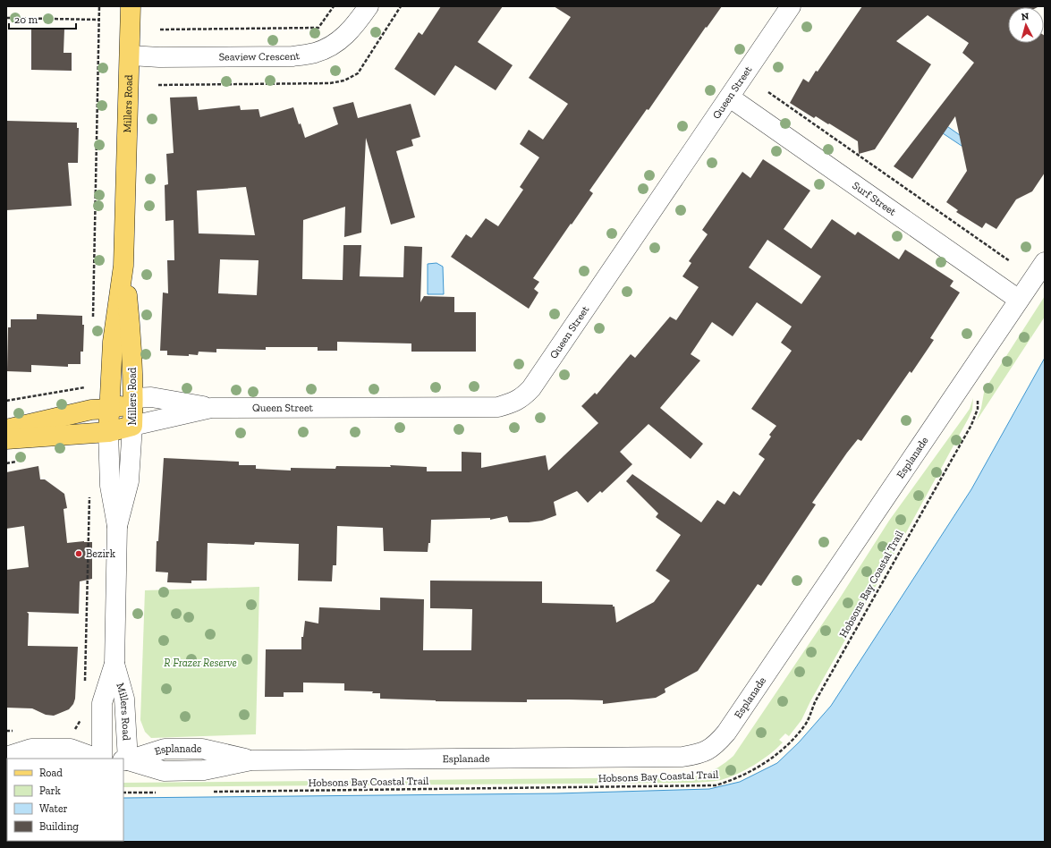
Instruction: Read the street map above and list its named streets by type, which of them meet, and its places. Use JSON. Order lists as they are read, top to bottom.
{
  "streets": {
    "main road": ["Queen Street", "Millers Road"],
    "street": ["Seaview Crescent", "Surf Street", "Esplanade"],
    "path": ["Hobsons Bay Coastal Trail"]
  },
  "crossings": [
    ["Seaview Crescent", "Millers Road"],
    ["Queen Street", "Millers Road"],
    ["Queen Street", "Surf Street"],
    ["Millers Road", "Esplanade"],
    ["Surf Street", "Esplanade"]
  ],
  "parks": ["R Frazer Reserve"],
  "places": ["Bezirk"],
  "legend": [
    "Road",
    "Park",
    "Water",
    "Building"
  ],
  "scale_bar": "20 m",
  "north": "top"
}
